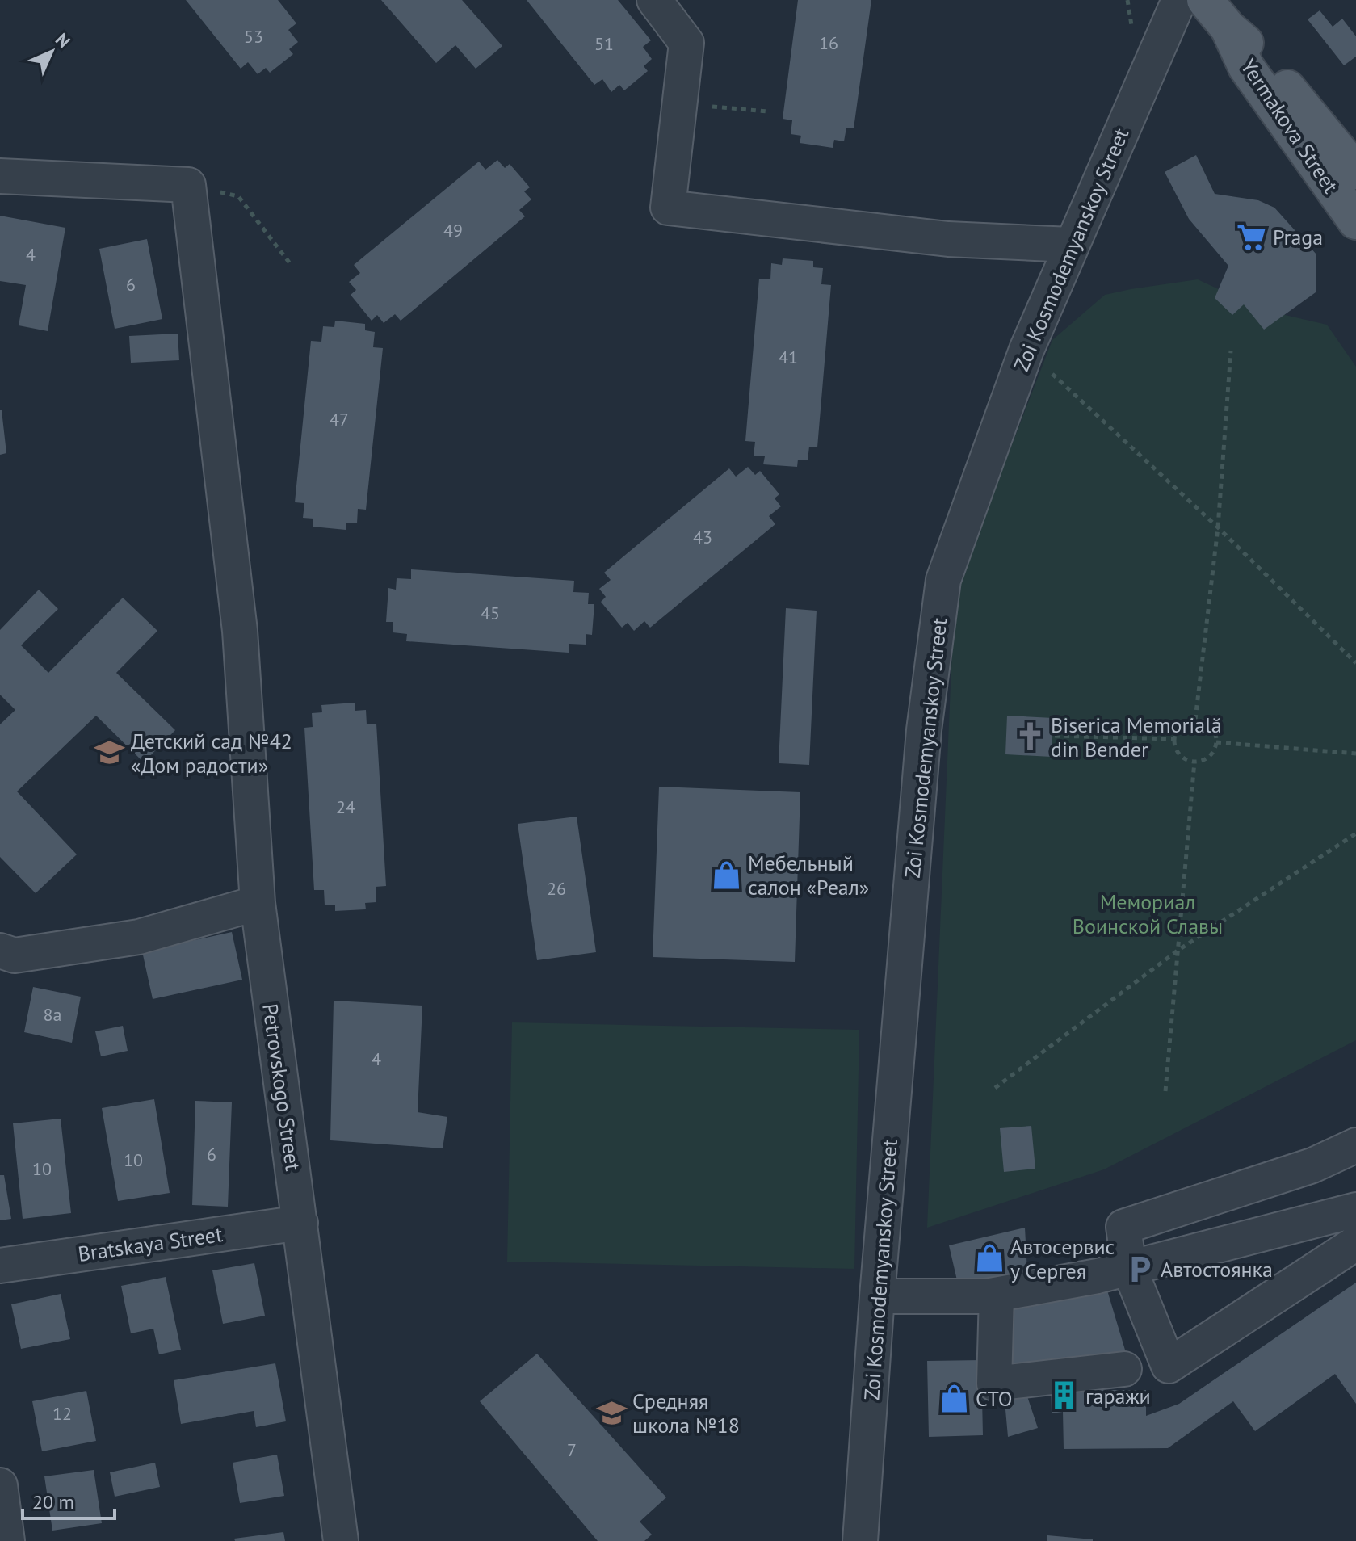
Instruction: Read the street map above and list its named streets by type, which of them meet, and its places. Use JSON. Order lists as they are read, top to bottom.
{
  "streets": {
    "main road": ["Yermakova Street"],
    "street": ["Zoi Kosmodemyanskoy Street", "Petrovskogo Street", "Bratskaya Street"]
  },
  "crossings": [
    ["Petrovskogo Street", "Bratskaya Street"]
  ],
  "parks": ["Мемориал Воинской Славы"],
  "places": {
    "supermarket": ["Praga"],
    "church": ["Biserica Memorială din Bender"],
    "school or university": ["Детский сад №42 «Дом радости»", "Средняя школа №18"],
    "shop": ["Мебельный салон «Реал»", "Автосервис у Сергея", "СТО"],
    "parking": ["Автостоянка"],
    "building": ["гаражи"]
  },
  "house_numbers": [
    "53",
    "16",
    "51",
    "49",
    "4",
    "6",
    "41",
    "47",
    "43",
    "45",
    "24",
    "26",
    "8а",
    "4",
    "6",
    "10",
    "10",
    "12",
    "7"
  ],
  "scale_bar": "20 m",
  "north": "top right"
}
